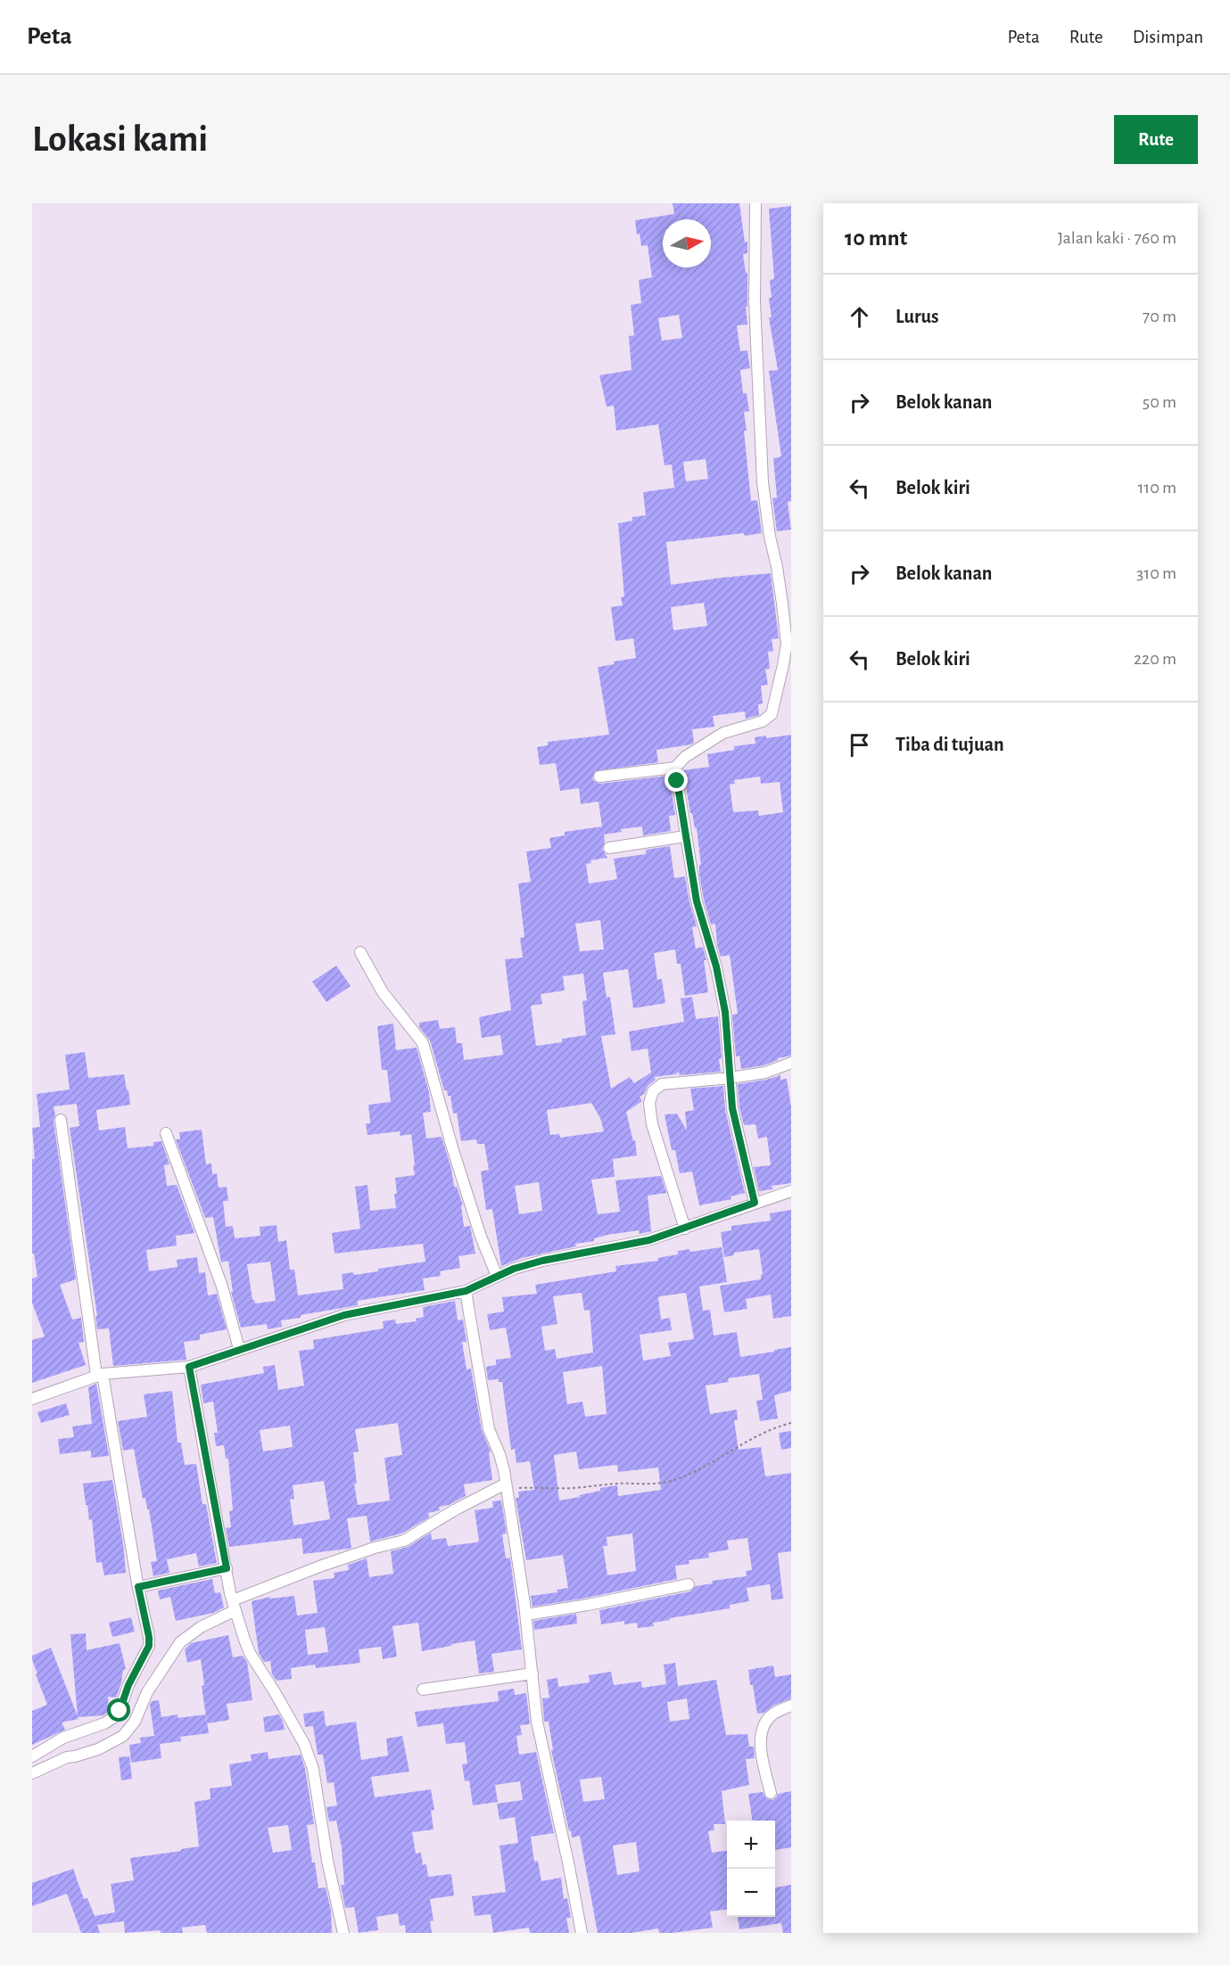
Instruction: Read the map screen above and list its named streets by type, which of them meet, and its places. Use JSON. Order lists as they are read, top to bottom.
{
  "north": "right",
  "page": {
    "header": "Peta",
    "nav": ["Peta", "Rute", "Disimpan"],
    "buttons": "Rute",
    "title": "Lokasi kami",
    "heading": ["10 mnt", "Jalan kaki · 760 m"],
    "list": [
      ["Lurus", "70 m"],
      ["Belok kanan", "50 m"],
      ["Belok kiri", "110 m"],
      ["Belok kanan", "310 m"],
      ["Belok kiri", "220 m"],
      "Tiba di tujuan"
    ],
    "map_buttons": ["+", "−"]
  }
}
